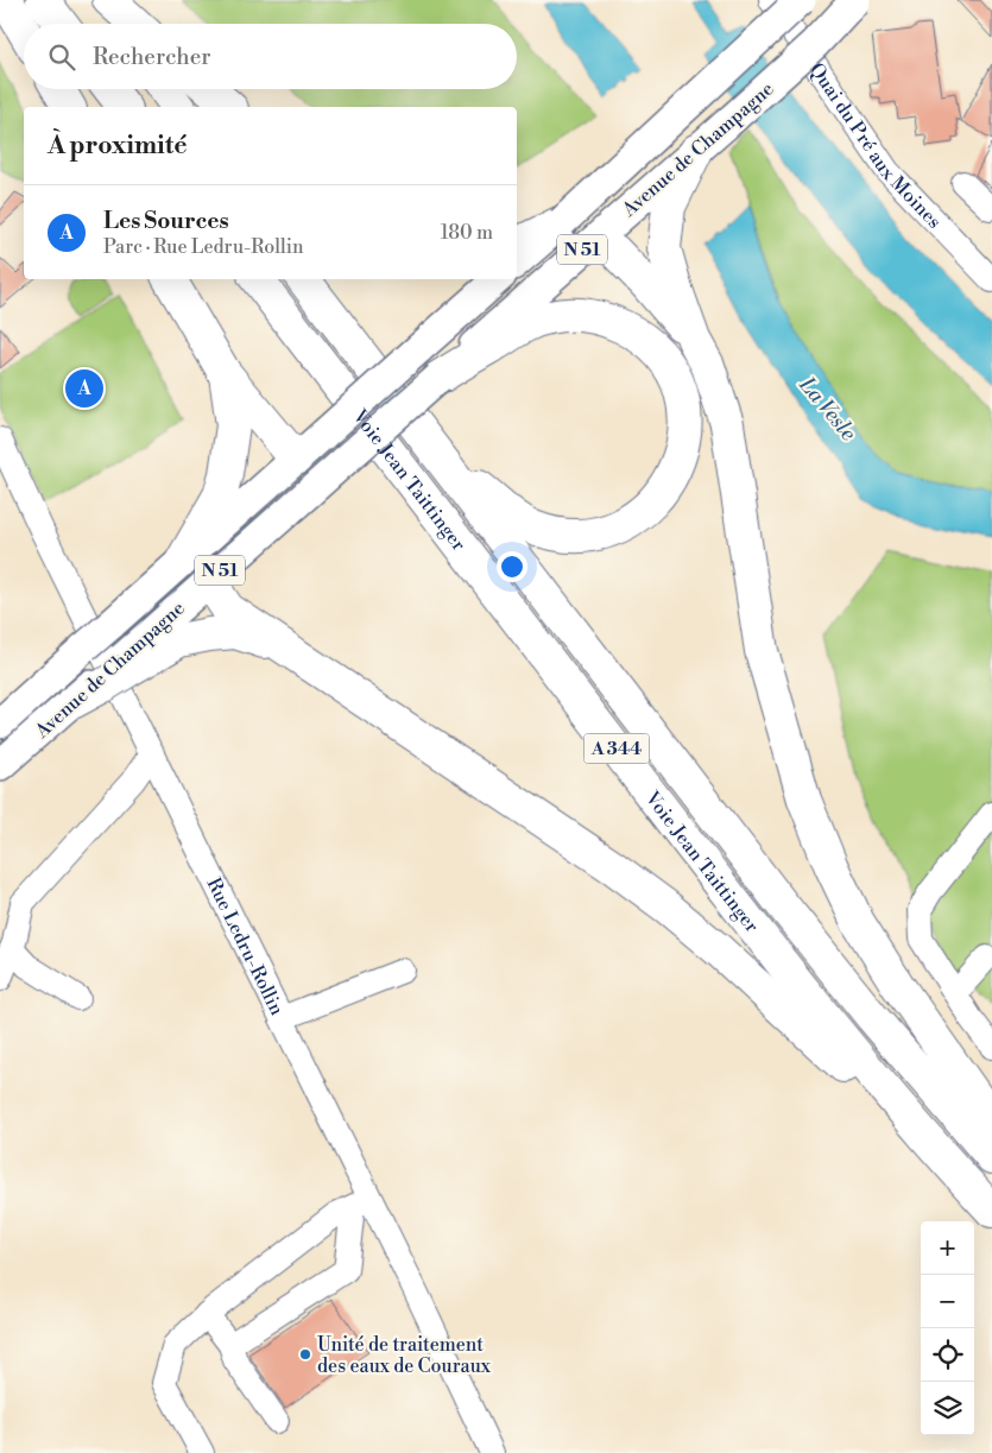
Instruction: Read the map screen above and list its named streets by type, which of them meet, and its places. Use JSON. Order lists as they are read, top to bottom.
{
  "streets": {
    "highway": ["Voie Jean Taittinger", "A 344"],
    "main road": ["Avenue de Champagne", "N 51"],
    "street": ["Quai du Pré aux Moines", "Rue Ledru-Rollin"]
  },
  "water": ["La Vesle"],
  "places": ["Unité de traitement des eaux de Couraux"],
  "page": {
    "search": "Rechercher",
    "heading": "À proximité",
    "list": [
      {
        "mark": "A",
        "name": "Les Sources",
        "note": "Parc · Rue Ledru-Rollin",
        "value": "180 m"
      }
    ],
    "pins": "A",
    "map_buttons": ["+", "−"]
  }
}
